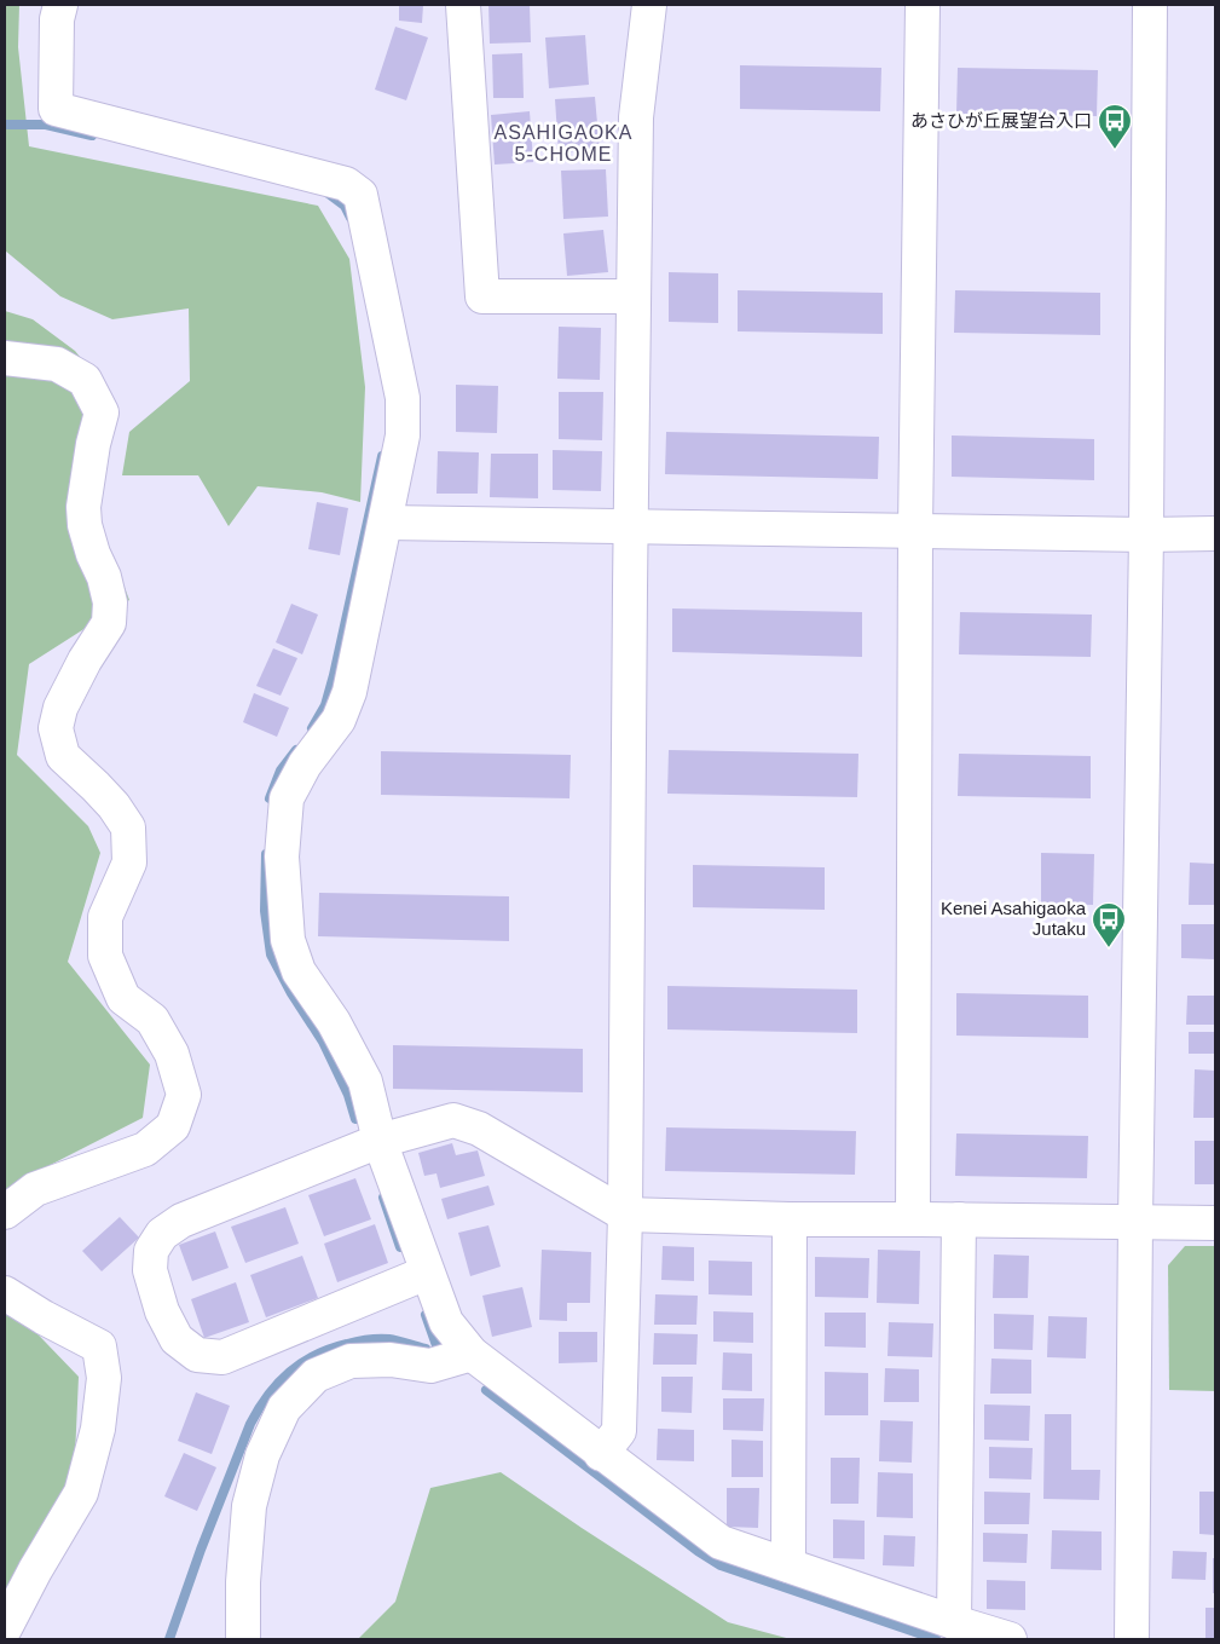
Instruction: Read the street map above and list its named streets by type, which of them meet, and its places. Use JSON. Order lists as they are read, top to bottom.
{
  "districts": ["ASAHIGAOKA 5-CHOME"],
  "places": {
    "bus stop": ["あさひが丘展望台入口", "Kenei Asahigaoka Jutaku"]
  }
}
